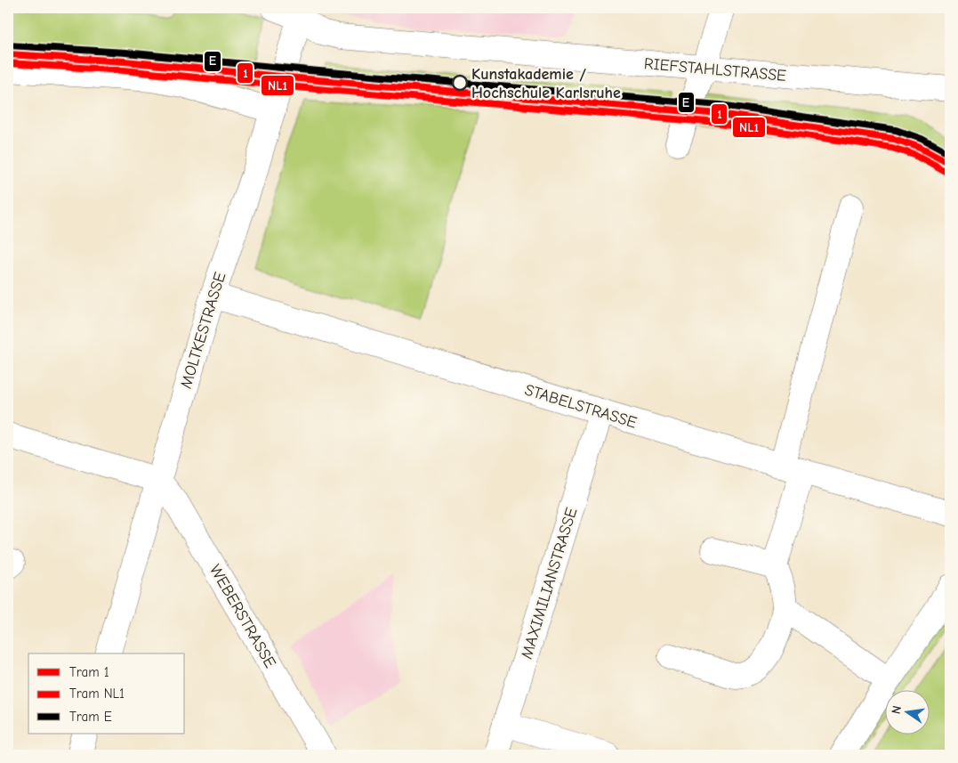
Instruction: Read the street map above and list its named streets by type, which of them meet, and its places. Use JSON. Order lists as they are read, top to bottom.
{
  "streets": {
    "street": [
      "RIEFSTAHLSTRASSE",
      "MOLTKESTRASSE",
      "STABELSTRASSE",
      "MAXIMILIANSTRASSE",
      "WEBERSTRASSE"
    ]
  },
  "crossings": [
    ["RIEFSTAHLSTRASSE", "MOLTKESTRASSE"],
    ["MOLTKESTRASSE", "STABELSTRASSE"],
    ["MOLTKESTRASSE", "WEBERSTRASSE"],
    ["STABELSTRASSE", "MAXIMILIANSTRASSE"]
  ],
  "places": ["Kunstakademie / Hochschule Karlsruhe"],
  "lines": ["tram line E", "tram line 1", "tram line NL1"],
  "legend": ["Tram 1", "Tram NL1", "Tram E"],
  "north": "left"
}
